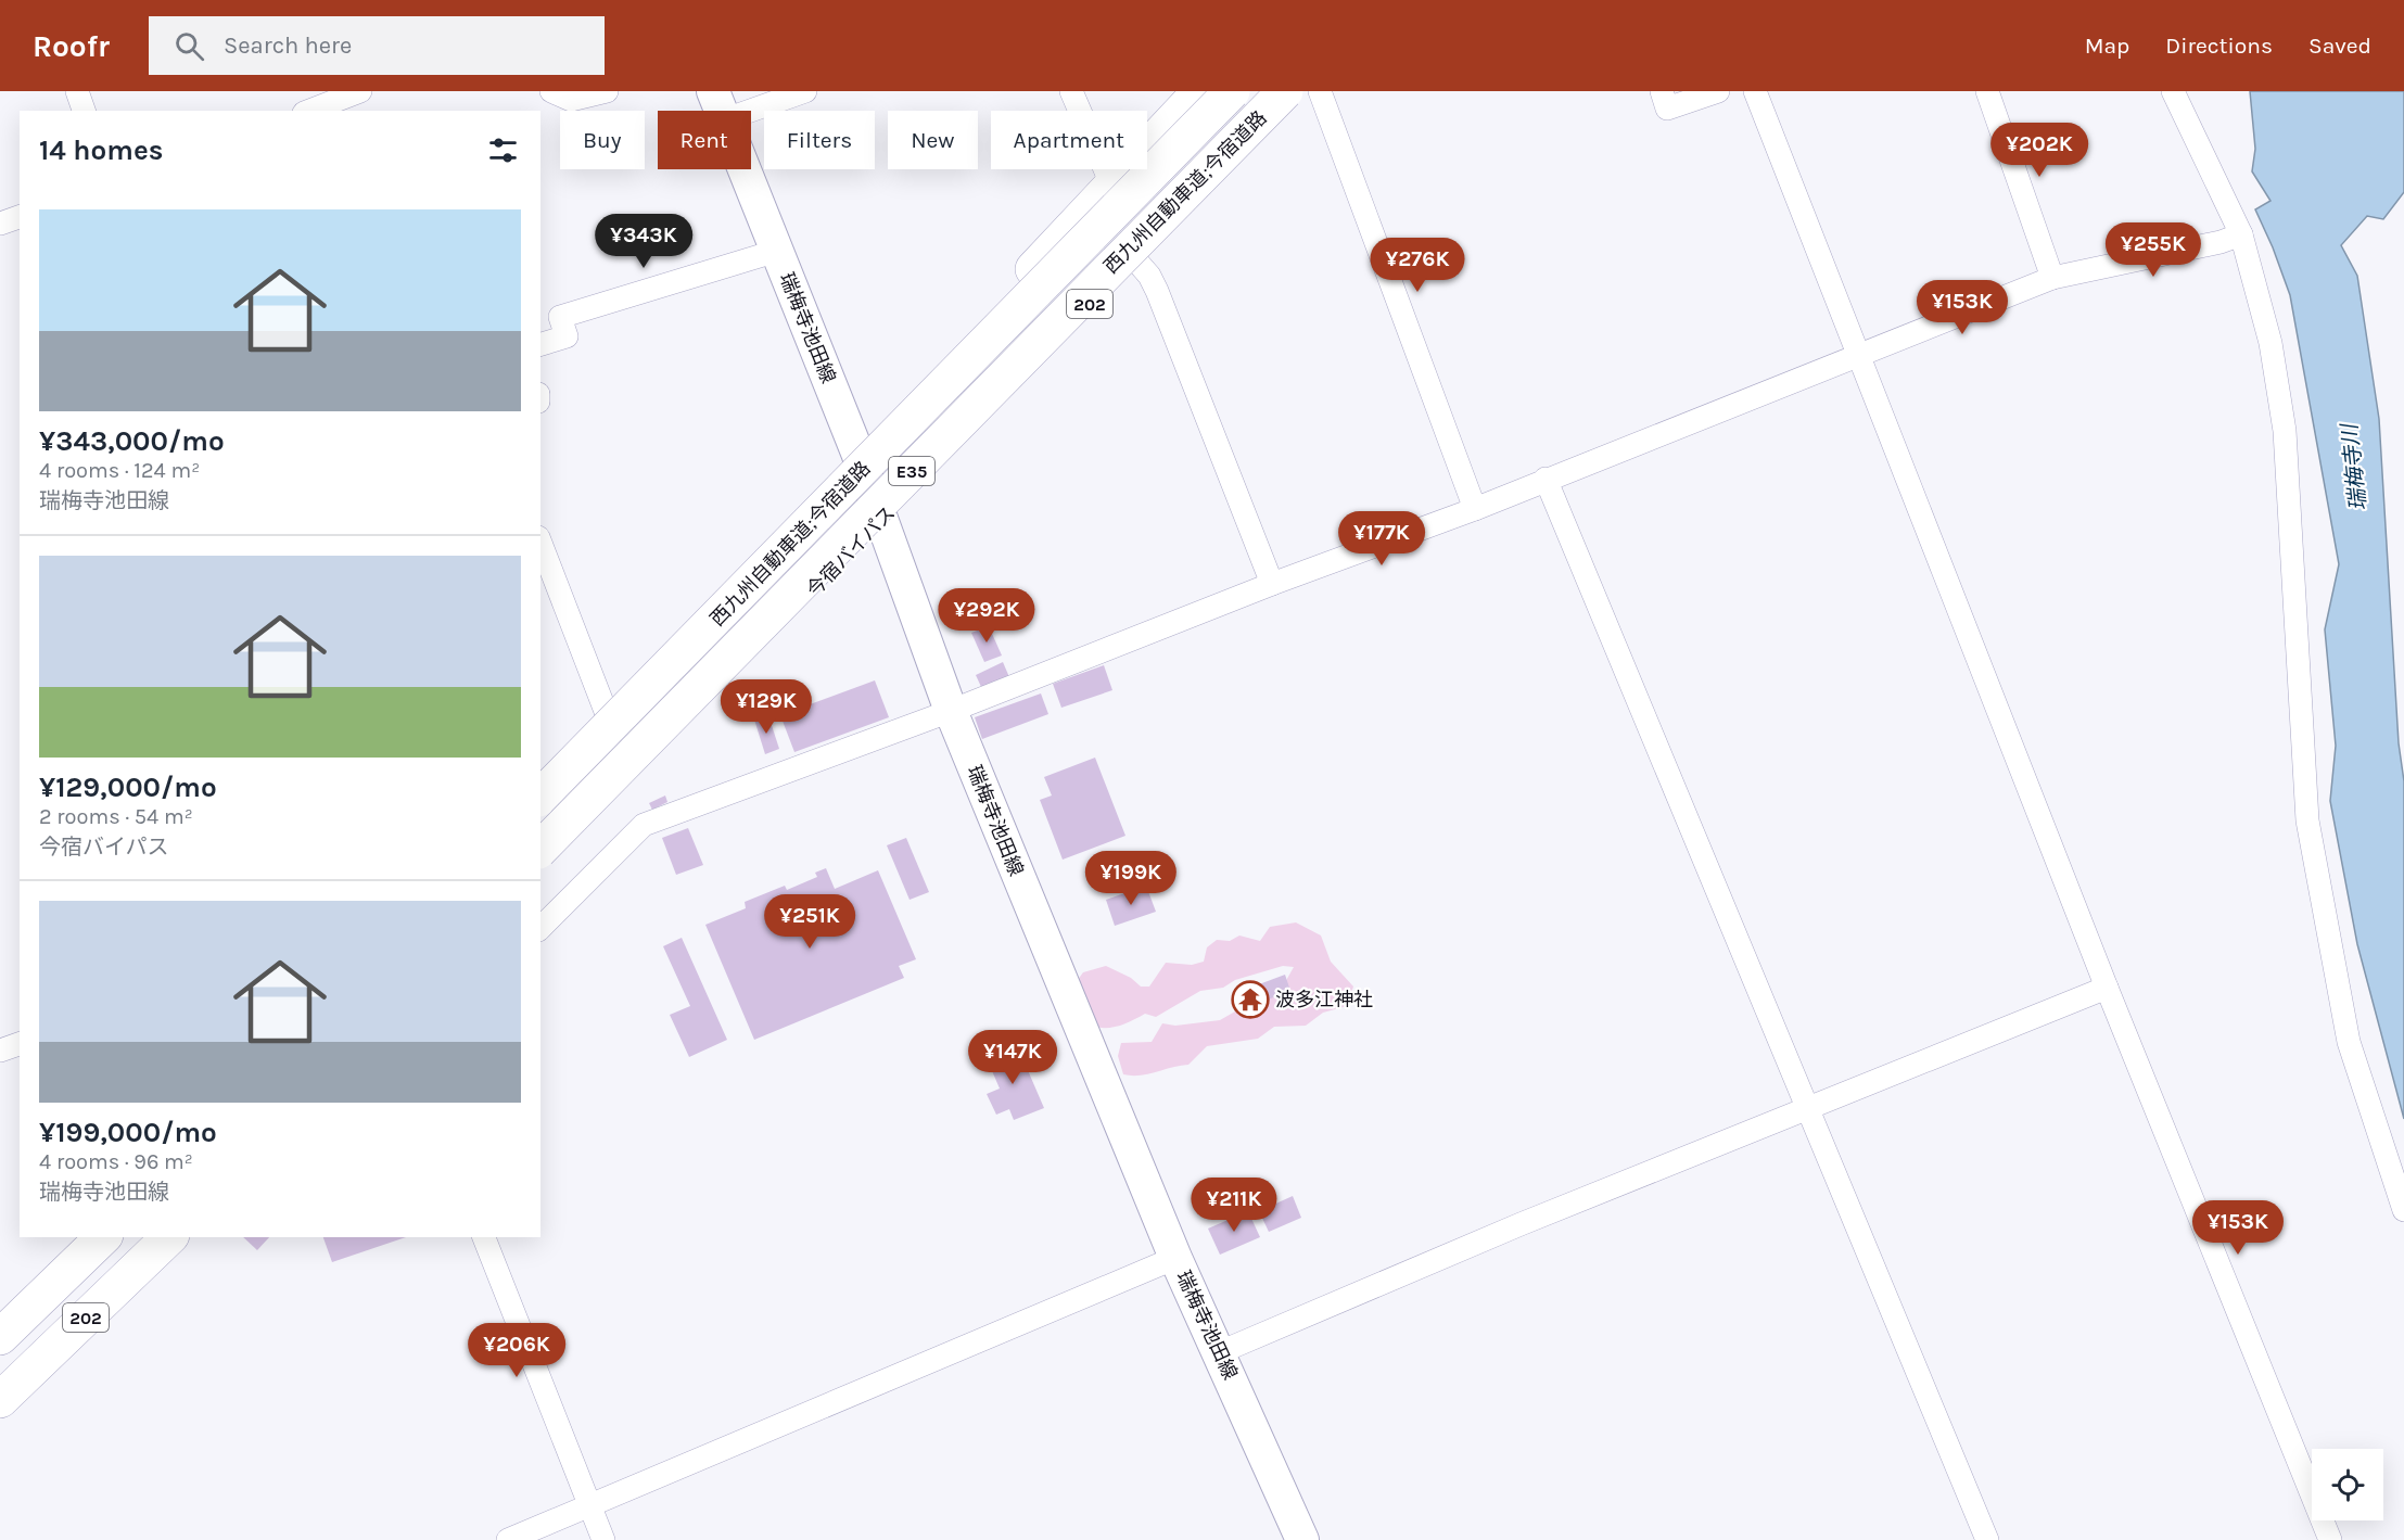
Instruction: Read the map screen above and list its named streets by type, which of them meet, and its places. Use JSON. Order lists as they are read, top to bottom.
{
  "streets": {
    "highway": [
      "西九州自動車道;今宿道路",
      "202",
      "E35",
      "今宿バイパス"
    ],
    "main road": ["瑞梅寺池田線"]
  },
  "crossings": [
    ["瑞梅寺池田線", "今宿バイパス"]
  ],
  "water": ["瑞梅寺川"],
  "places": {
    "temple": ["波多江神社"]
  },
  "page": {
    "header": "Roofr",
    "search": "Search here",
    "nav": ["Map", "Directions", "Saved"],
    "chip": [
      "Buy",
      "Rent",
      "Filters",
      "New",
      "Apartment"
    ],
    "heading": "14 homes",
    "price": [
      "¥202K",
      "¥343K",
      "¥255K",
      "¥276K",
      "¥153K",
      "¥177K",
      "¥292K",
      "¥129K",
      "¥199K",
      "¥251K",
      "¥147K",
      "¥211K",
      "¥153K",
      "¥206K"
    ],
    "list": [
      {
        "name": "¥343,000/mo",
        "note": "4 rooms · 124 m² · 瑞梅寺池田線"
      },
      {
        "name": "¥129,000/mo",
        "note": "2 rooms · 54 m² · 今宿バイパス"
      },
      {
        "name": "¥199,000/mo",
        "note": "4 rooms · 96 m² · 瑞梅寺池田線"
      }
    ]
  }
}
